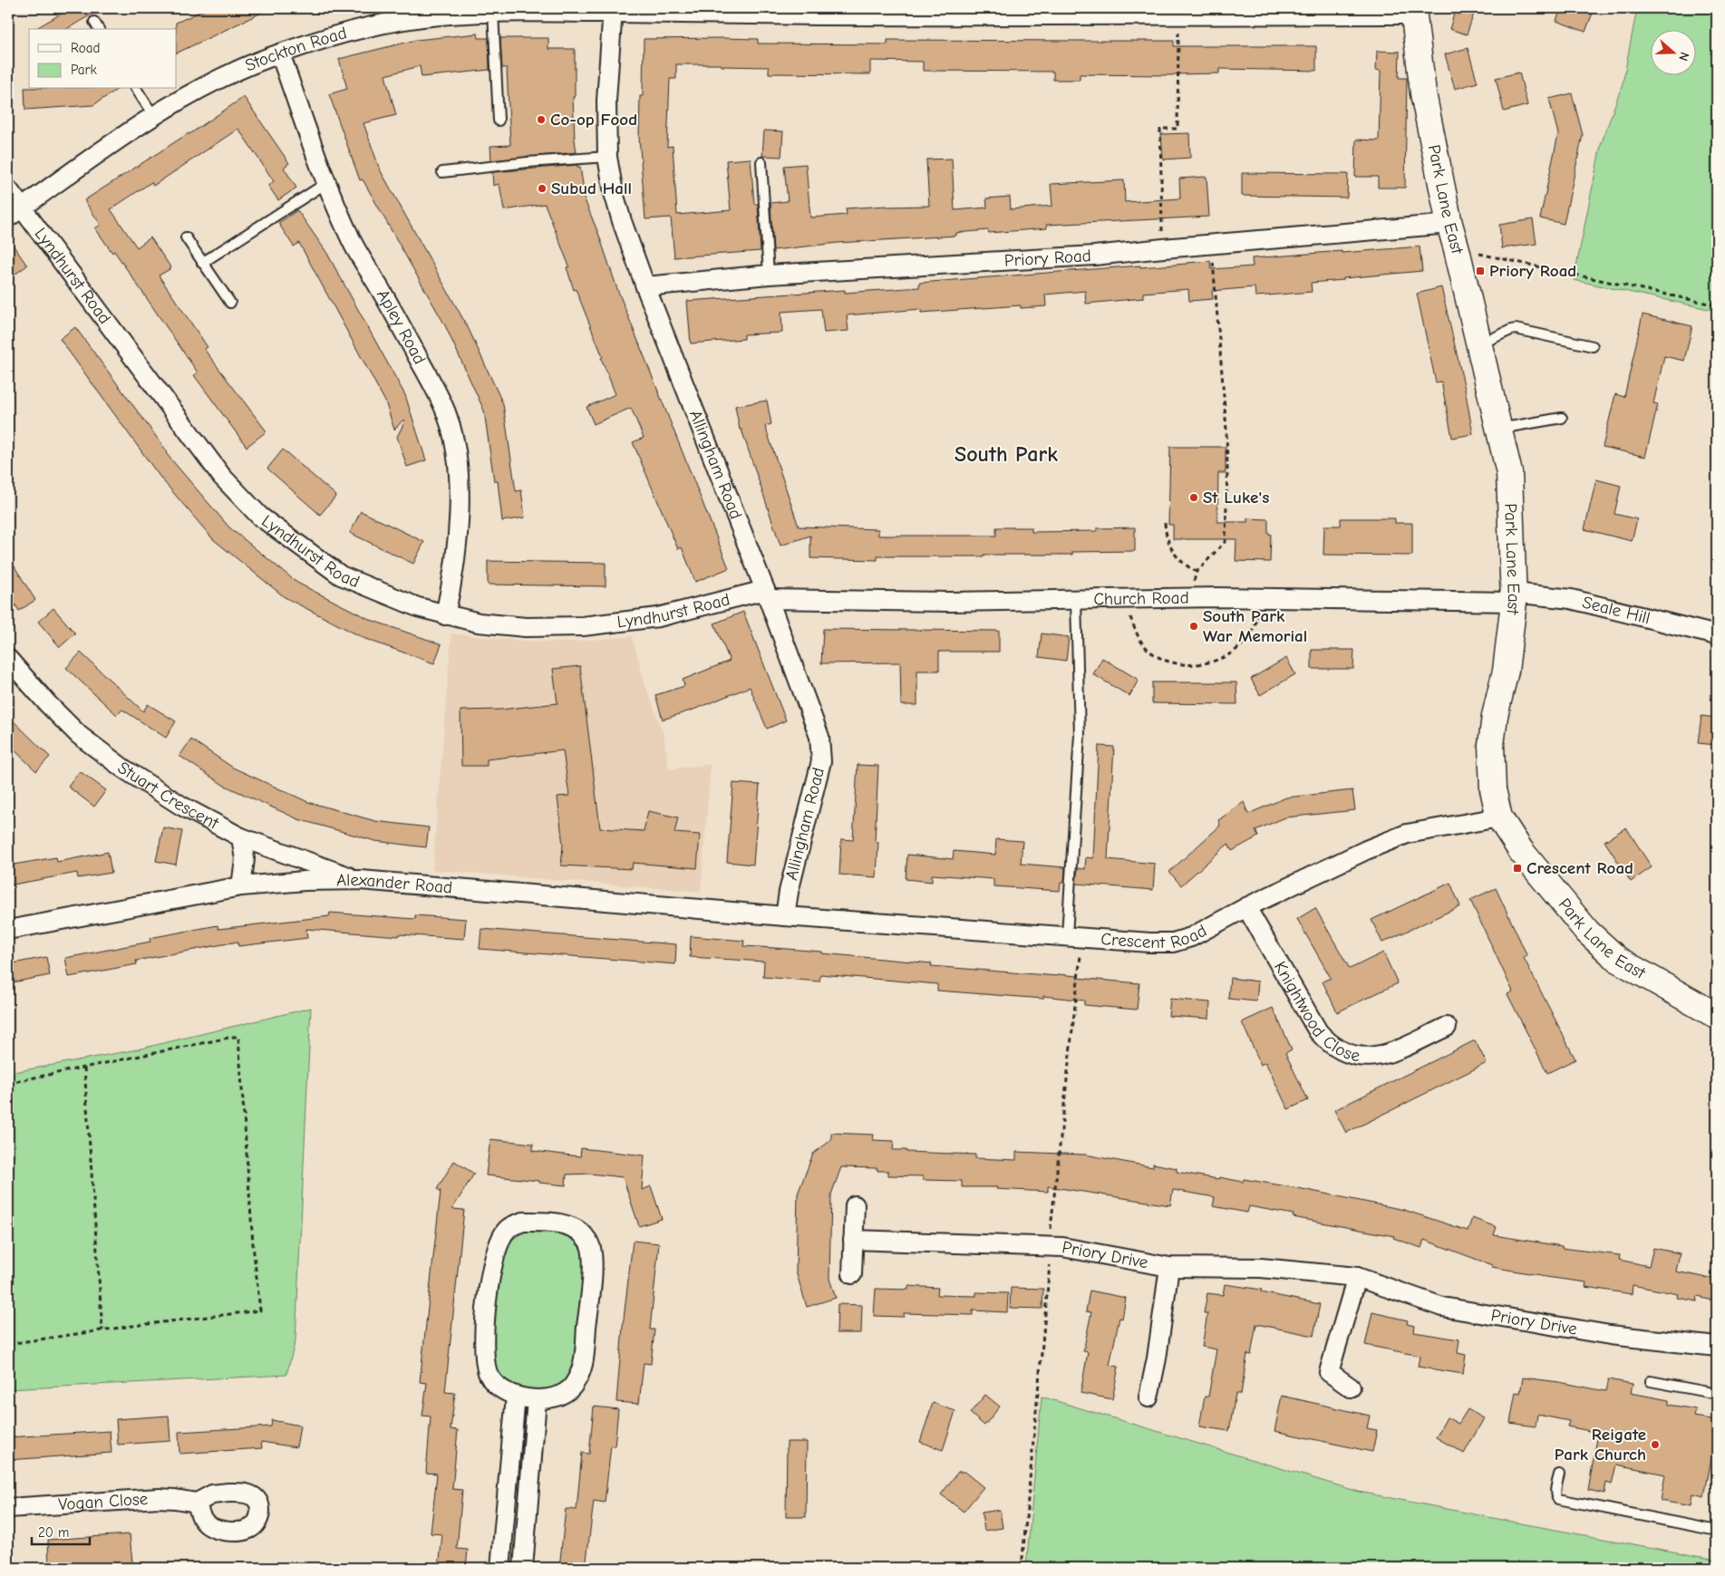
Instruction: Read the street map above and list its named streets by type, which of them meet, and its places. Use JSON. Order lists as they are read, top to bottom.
{
  "streets": {
    "street": [
      "Stockton Road",
      "Park Lane East",
      "Priory Road",
      "Lyndhurst Road",
      "Apley Road",
      "Allingham Road",
      "Church Road",
      "Seale Hill",
      "Stuart Crescent",
      "Alexander Road",
      "Crescent Road",
      "Knightwood Close",
      "Priory Drive",
      "Vogan Close"
    ]
  },
  "crossings": [
    ["Stockton Road", "Park Lane East"],
    ["Stockton Road", "Lyndhurst Road"],
    ["Stockton Road", "Apley Road"],
    ["Stockton Road", "Allingham Road"],
    ["Park Lane East", "Priory Road"],
    ["Park Lane East", "Church Road"],
    ["Park Lane East", "Seale Hill"],
    ["Park Lane East", "Crescent Road"],
    ["Priory Road", "Allingham Road"],
    ["Lyndhurst Road", "Apley Road"],
    ["Lyndhurst Road", "Allingham Road"],
    ["Lyndhurst Road", "Church Road"],
    ["Allingham Road", "Church Road"],
    ["Allingham Road", "Alexander Road"],
    ["Allingham Road", "Crescent Road"],
    ["Church Road", "Seale Hill"],
    ["Stuart Crescent", "Alexander Road"],
    ["Alexander Road", "Crescent Road"],
    ["Crescent Road", "Knightwood Close"]
  ],
  "districts": ["South Park"],
  "places": {
    "other": [
      "Co-op Food",
      "Subud Hall",
      "St Luke's",
      "South Park War Memorial",
      "Reigate Park Church"
    ],
    "transit": ["Priory Road", "Crescent Road"]
  },
  "legend": ["Road", "Park"],
  "scale_bar": "20 m",
  "north": "right"
}
